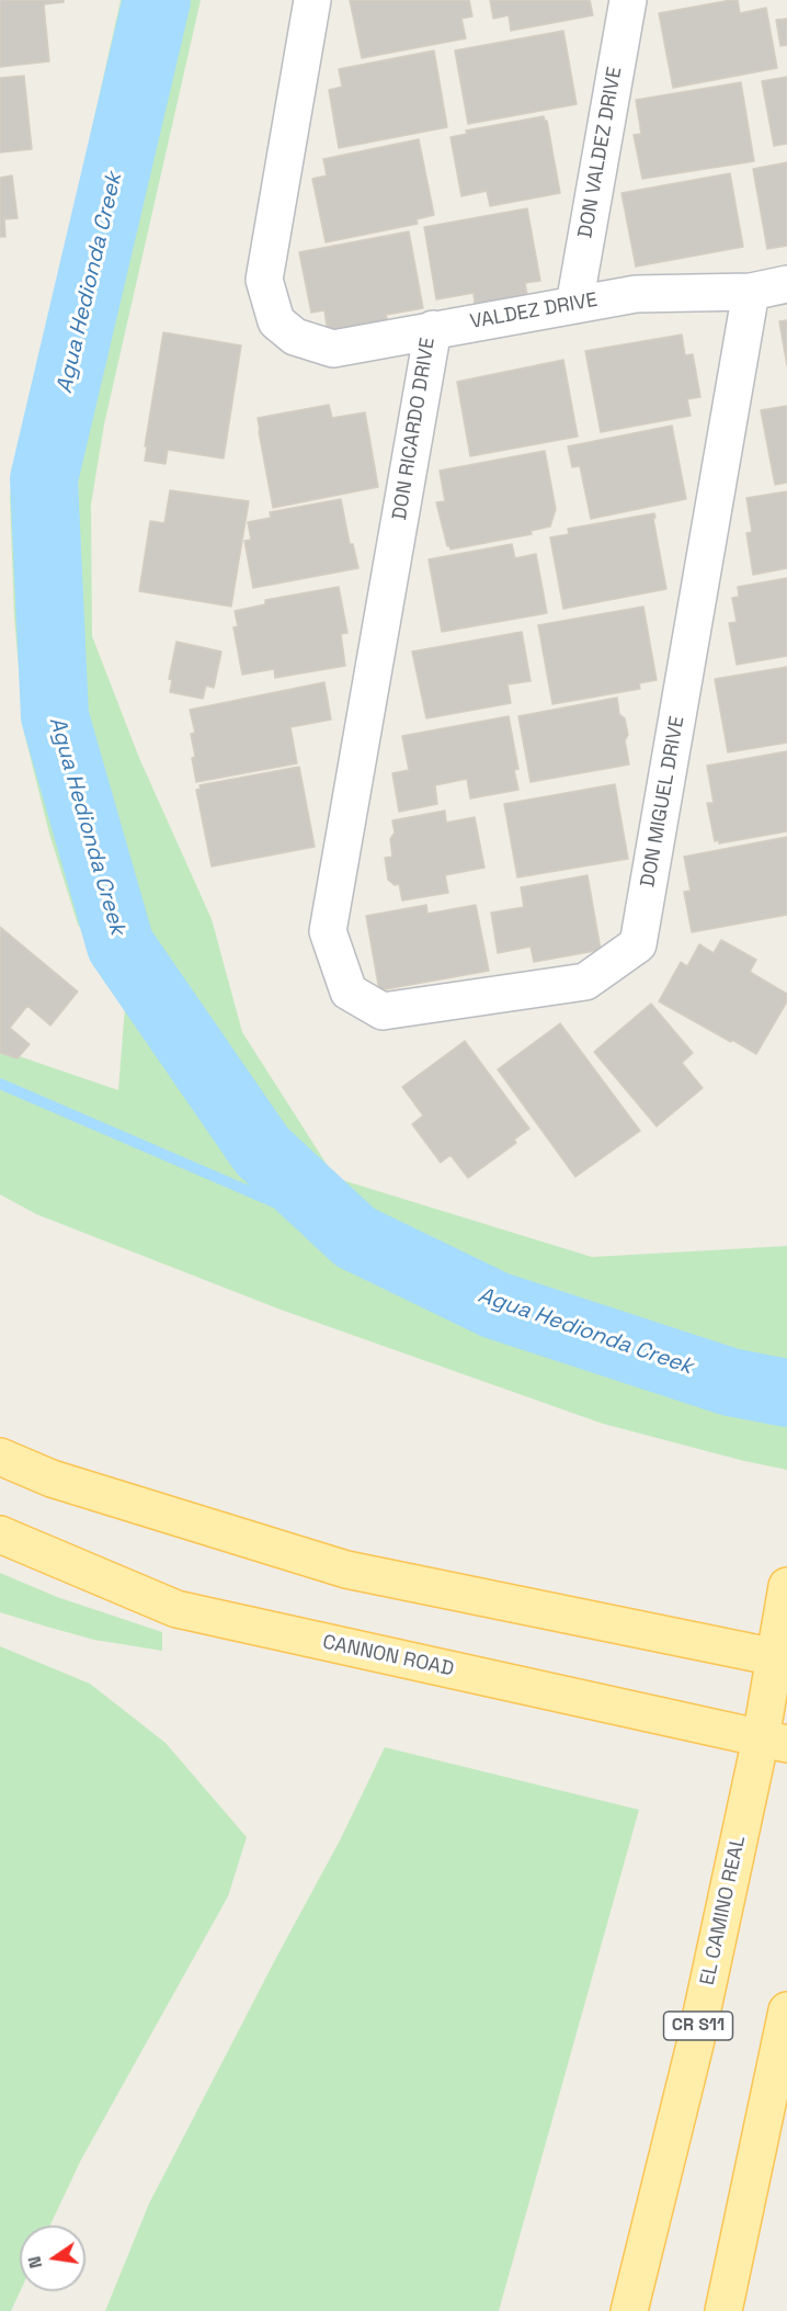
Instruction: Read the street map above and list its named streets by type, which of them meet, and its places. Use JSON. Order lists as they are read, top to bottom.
{
  "streets": {
    "main road": ["CANNON ROAD", "EL CAMINO REAL", "CR S11"],
    "street": [
      "DON VALDEZ DRIVE",
      "VALDEZ DRIVE",
      "DON RICARDO DRIVE",
      "DON MIGUEL DRIVE"
    ]
  },
  "crossings": [
    ["DON VALDEZ DRIVE", "VALDEZ DRIVE"],
    ["VALDEZ DRIVE", "DON RICARDO DRIVE"],
    ["VALDEZ DRIVE", "DON MIGUEL DRIVE"],
    ["DON RICARDO DRIVE", "DON MIGUEL DRIVE"],
    ["CANNON ROAD", "EL CAMINO REAL"]
  ],
  "water": ["Agua Hedionda Creek"],
  "north": "left"
}
